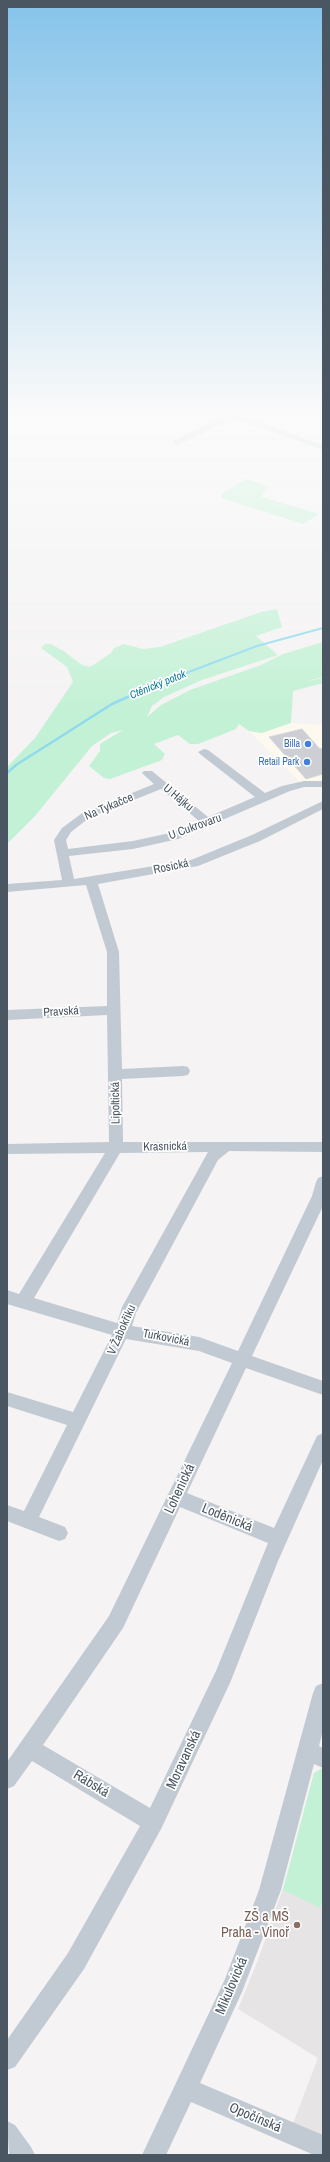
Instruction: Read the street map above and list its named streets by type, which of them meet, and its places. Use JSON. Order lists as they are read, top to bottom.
{
  "streets": {
    "street": [
      "U Hájku",
      "Na Tykačce",
      "U Cukrovaru",
      "Rosická",
      "Pravská",
      "Lipoltická",
      "Krasnická",
      "V Žabokřiku",
      "Turkovická",
      "Lohenická",
      "Loděnická",
      "Moravanská",
      "Rábská",
      "Mikulovická",
      "Opočínská"
    ]
  },
  "crossings": [
    ["U Hájku", "Na Tykačce"],
    ["U Hájku", "U Cukrovaru"],
    ["Na Tykačce", "U Cukrovaru"],
    ["Na Tykačce", "Rosická"],
    ["Rosická", "Lipoltická"],
    ["Pravská", "Lipoltická"],
    ["Lipoltická", "Krasnická"],
    ["Krasnická", "V Žabokřiku"],
    ["V Žabokřiku", "Turkovická"],
    ["Turkovická", "Lohenická"],
    ["Lohenická", "Loděnická"],
    ["Lohenická", "Rábská"],
    ["Loděnická", "Moravanská"],
    ["Moravanská", "Rábská"],
    ["Mikulovická", "Opočínská"]
  ],
  "water": ["Ctěnický potok"],
  "places": ["Billa", "Retail Park", "ZŠ a MŠ Praha - Vinoř"]
}
